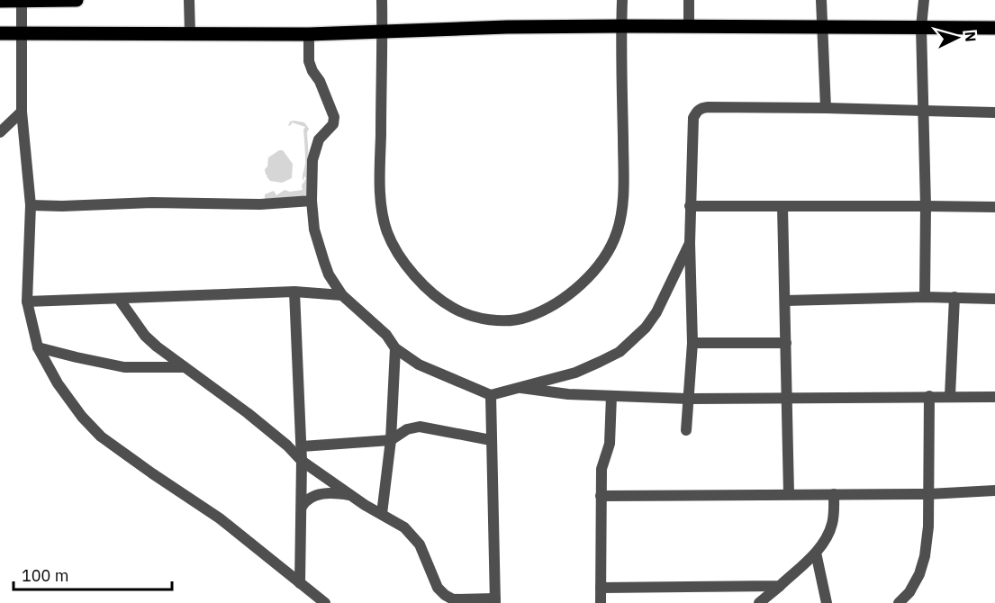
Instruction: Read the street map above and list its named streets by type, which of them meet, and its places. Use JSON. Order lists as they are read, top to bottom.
{
  "scale_bar": "100 m",
  "north": "right"
}
